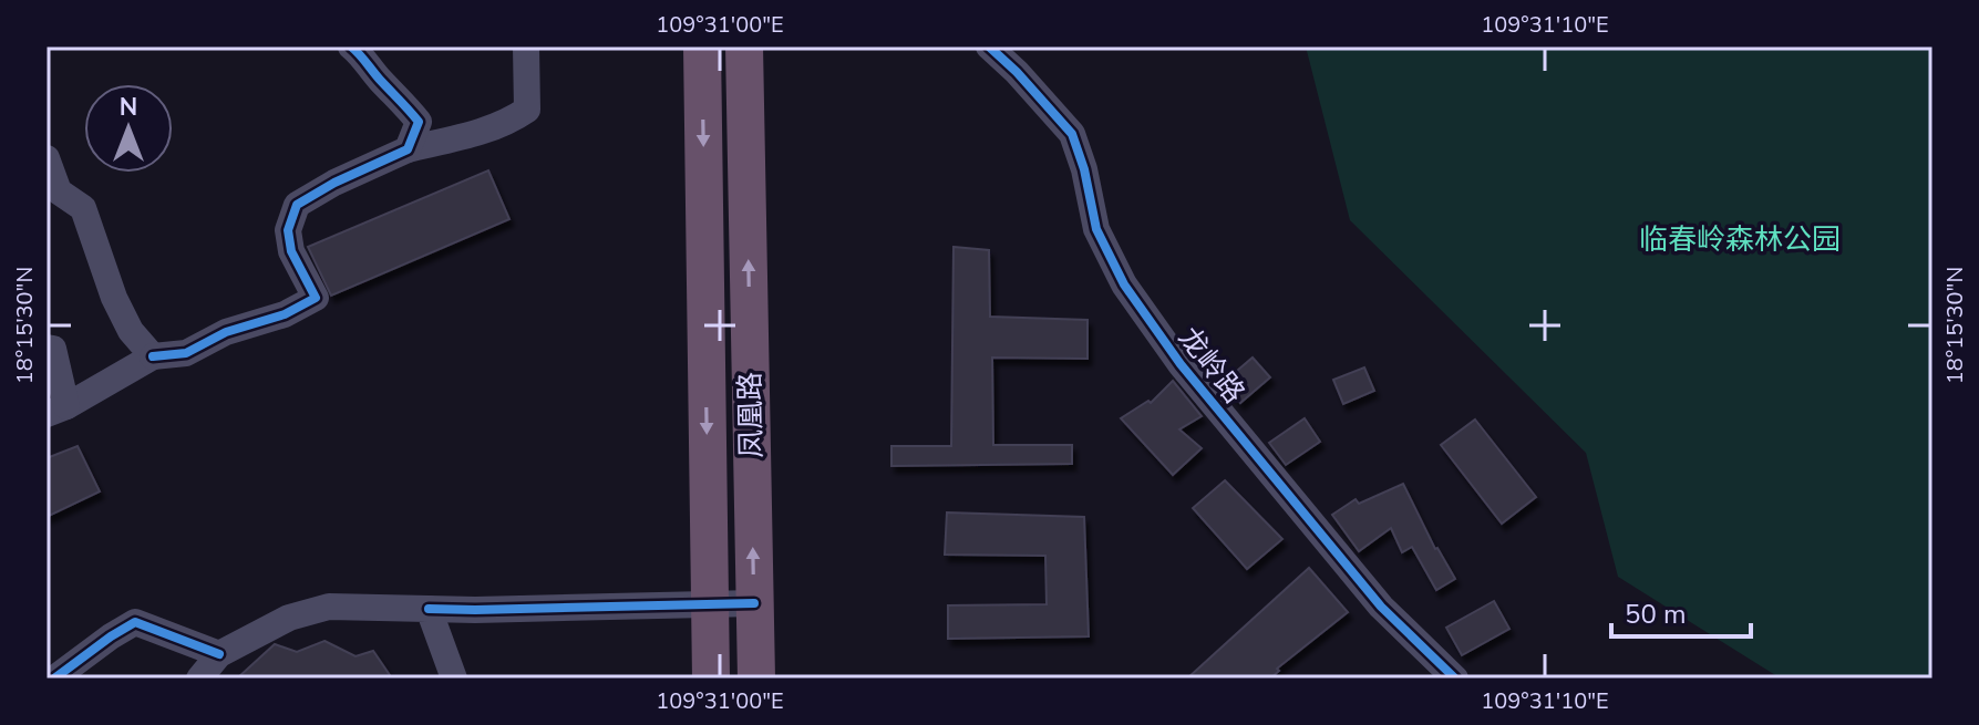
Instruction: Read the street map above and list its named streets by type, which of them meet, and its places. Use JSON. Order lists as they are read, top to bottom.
{
  "streets": {
    "highway": ["凤凰路"],
    "street": ["龙岭路"]
  },
  "parks": ["临春岭森林公园"],
  "scale_bar": "50 m",
  "north": "top",
  "coordinates": ["109°31'00\"E", "109°31'10\"E", "18°15'30\"N"]
}
